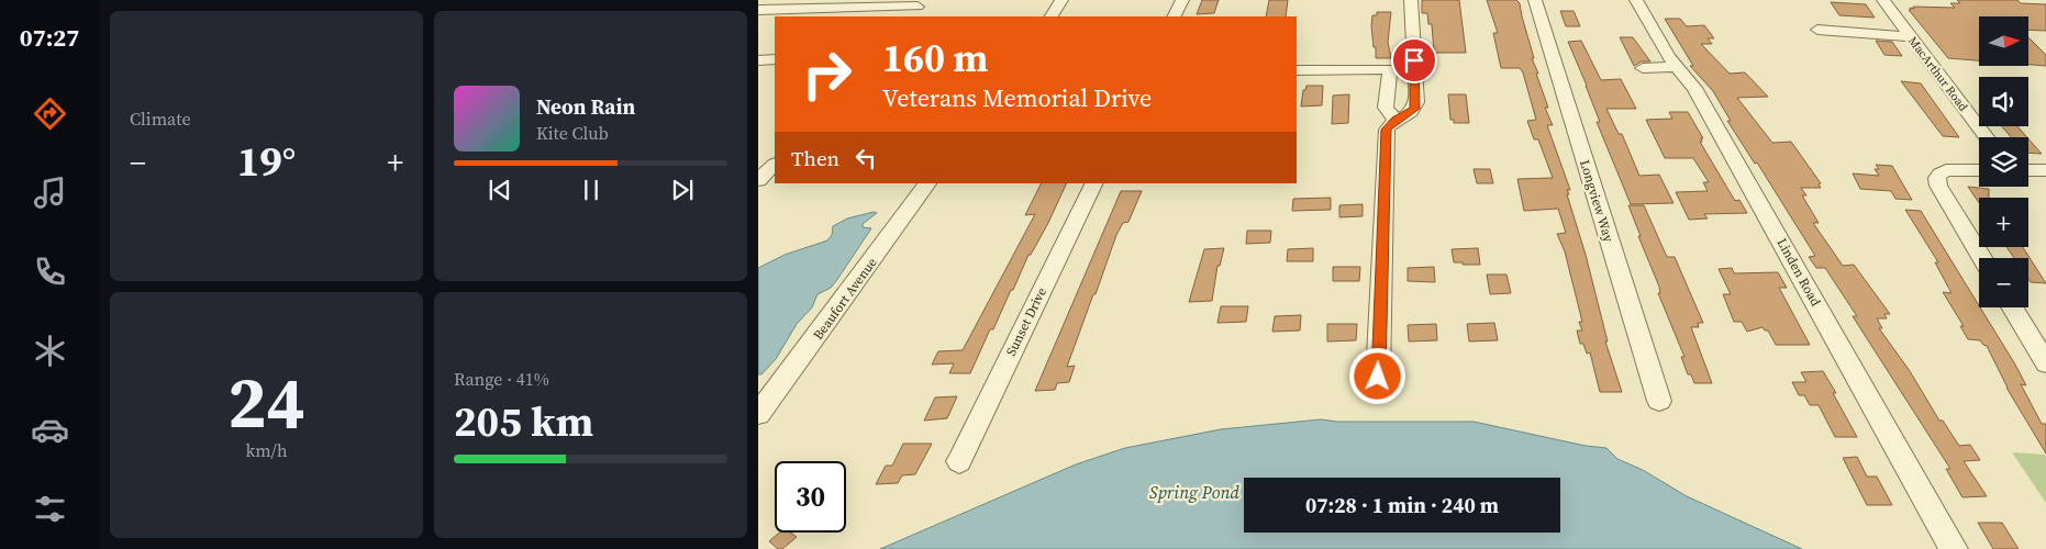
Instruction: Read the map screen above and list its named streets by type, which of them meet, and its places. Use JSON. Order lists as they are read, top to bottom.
{
  "streets": {
    "street": [
      "MacArthur Road",
      "Longview Way",
      "Linden Road",
      "Beaufort Avenue",
      "Sunset Drive"
    ]
  },
  "water": ["Spring Pond"],
  "north": "right",
  "page": {
    "tabs": "07:27",
    "tile": [
      "Climate",
      ["24", "km/h"],
      ["Range · 41%", "205 km"]
    ],
    "map_buttons": ["+", "−"],
    "turn": ["160 m", "Veterans Memorial Drive"],
    "song": ["Neon Rain", "Kite Club"],
    "then": "Then",
    "heat": ["−", "19°", "+"],
    "limit": "30",
    "trip": "07:28 · 1 min · 240 m"
  }
}
